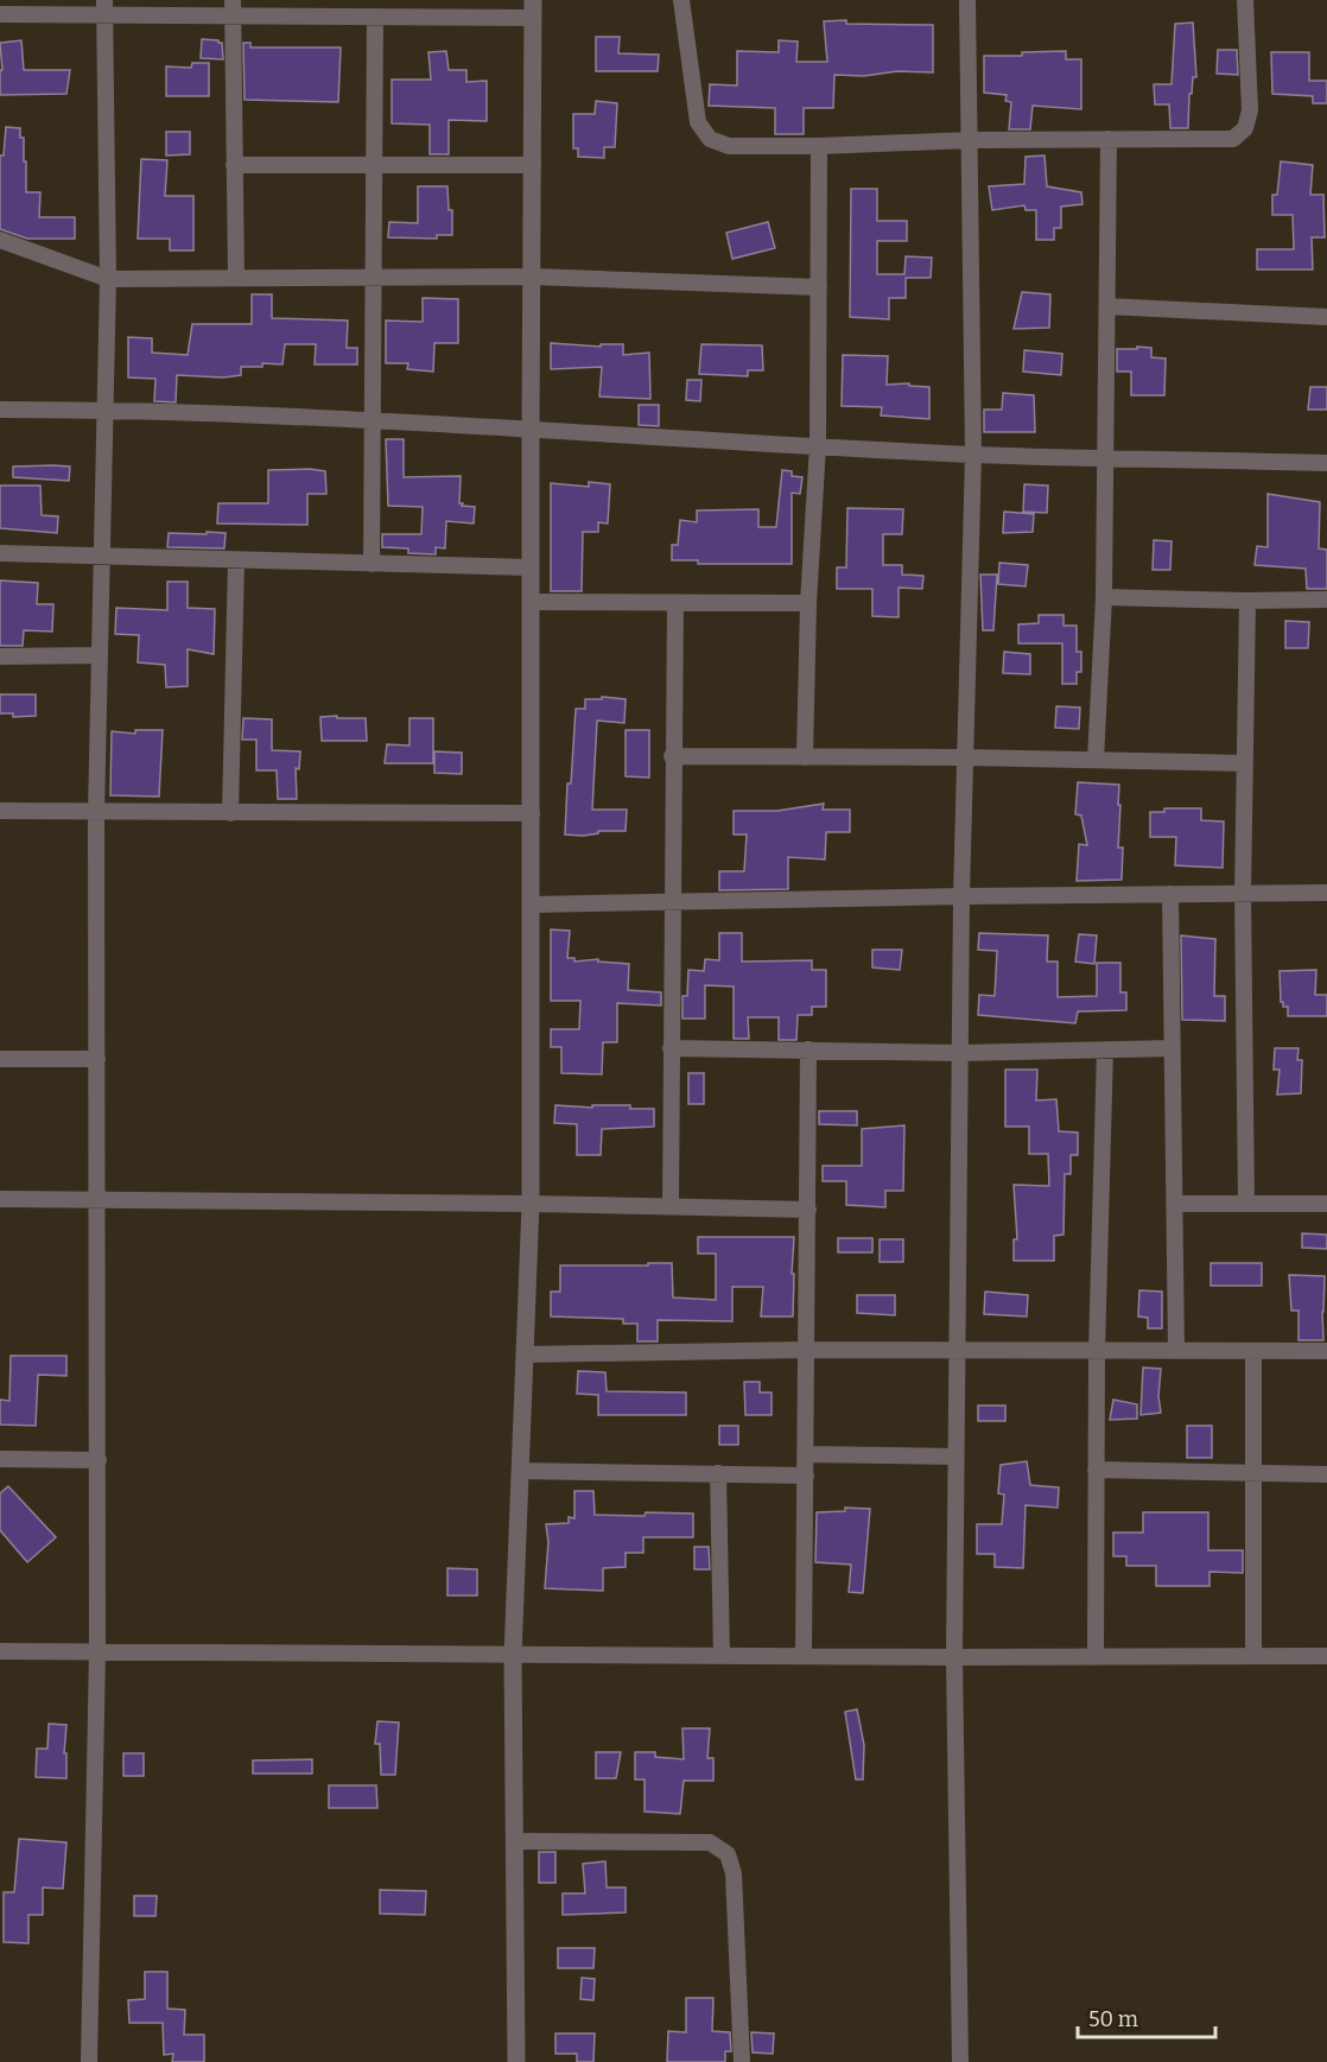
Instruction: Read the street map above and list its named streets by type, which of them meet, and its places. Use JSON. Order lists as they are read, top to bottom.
{
  "scale_bar": "50 m"
}
